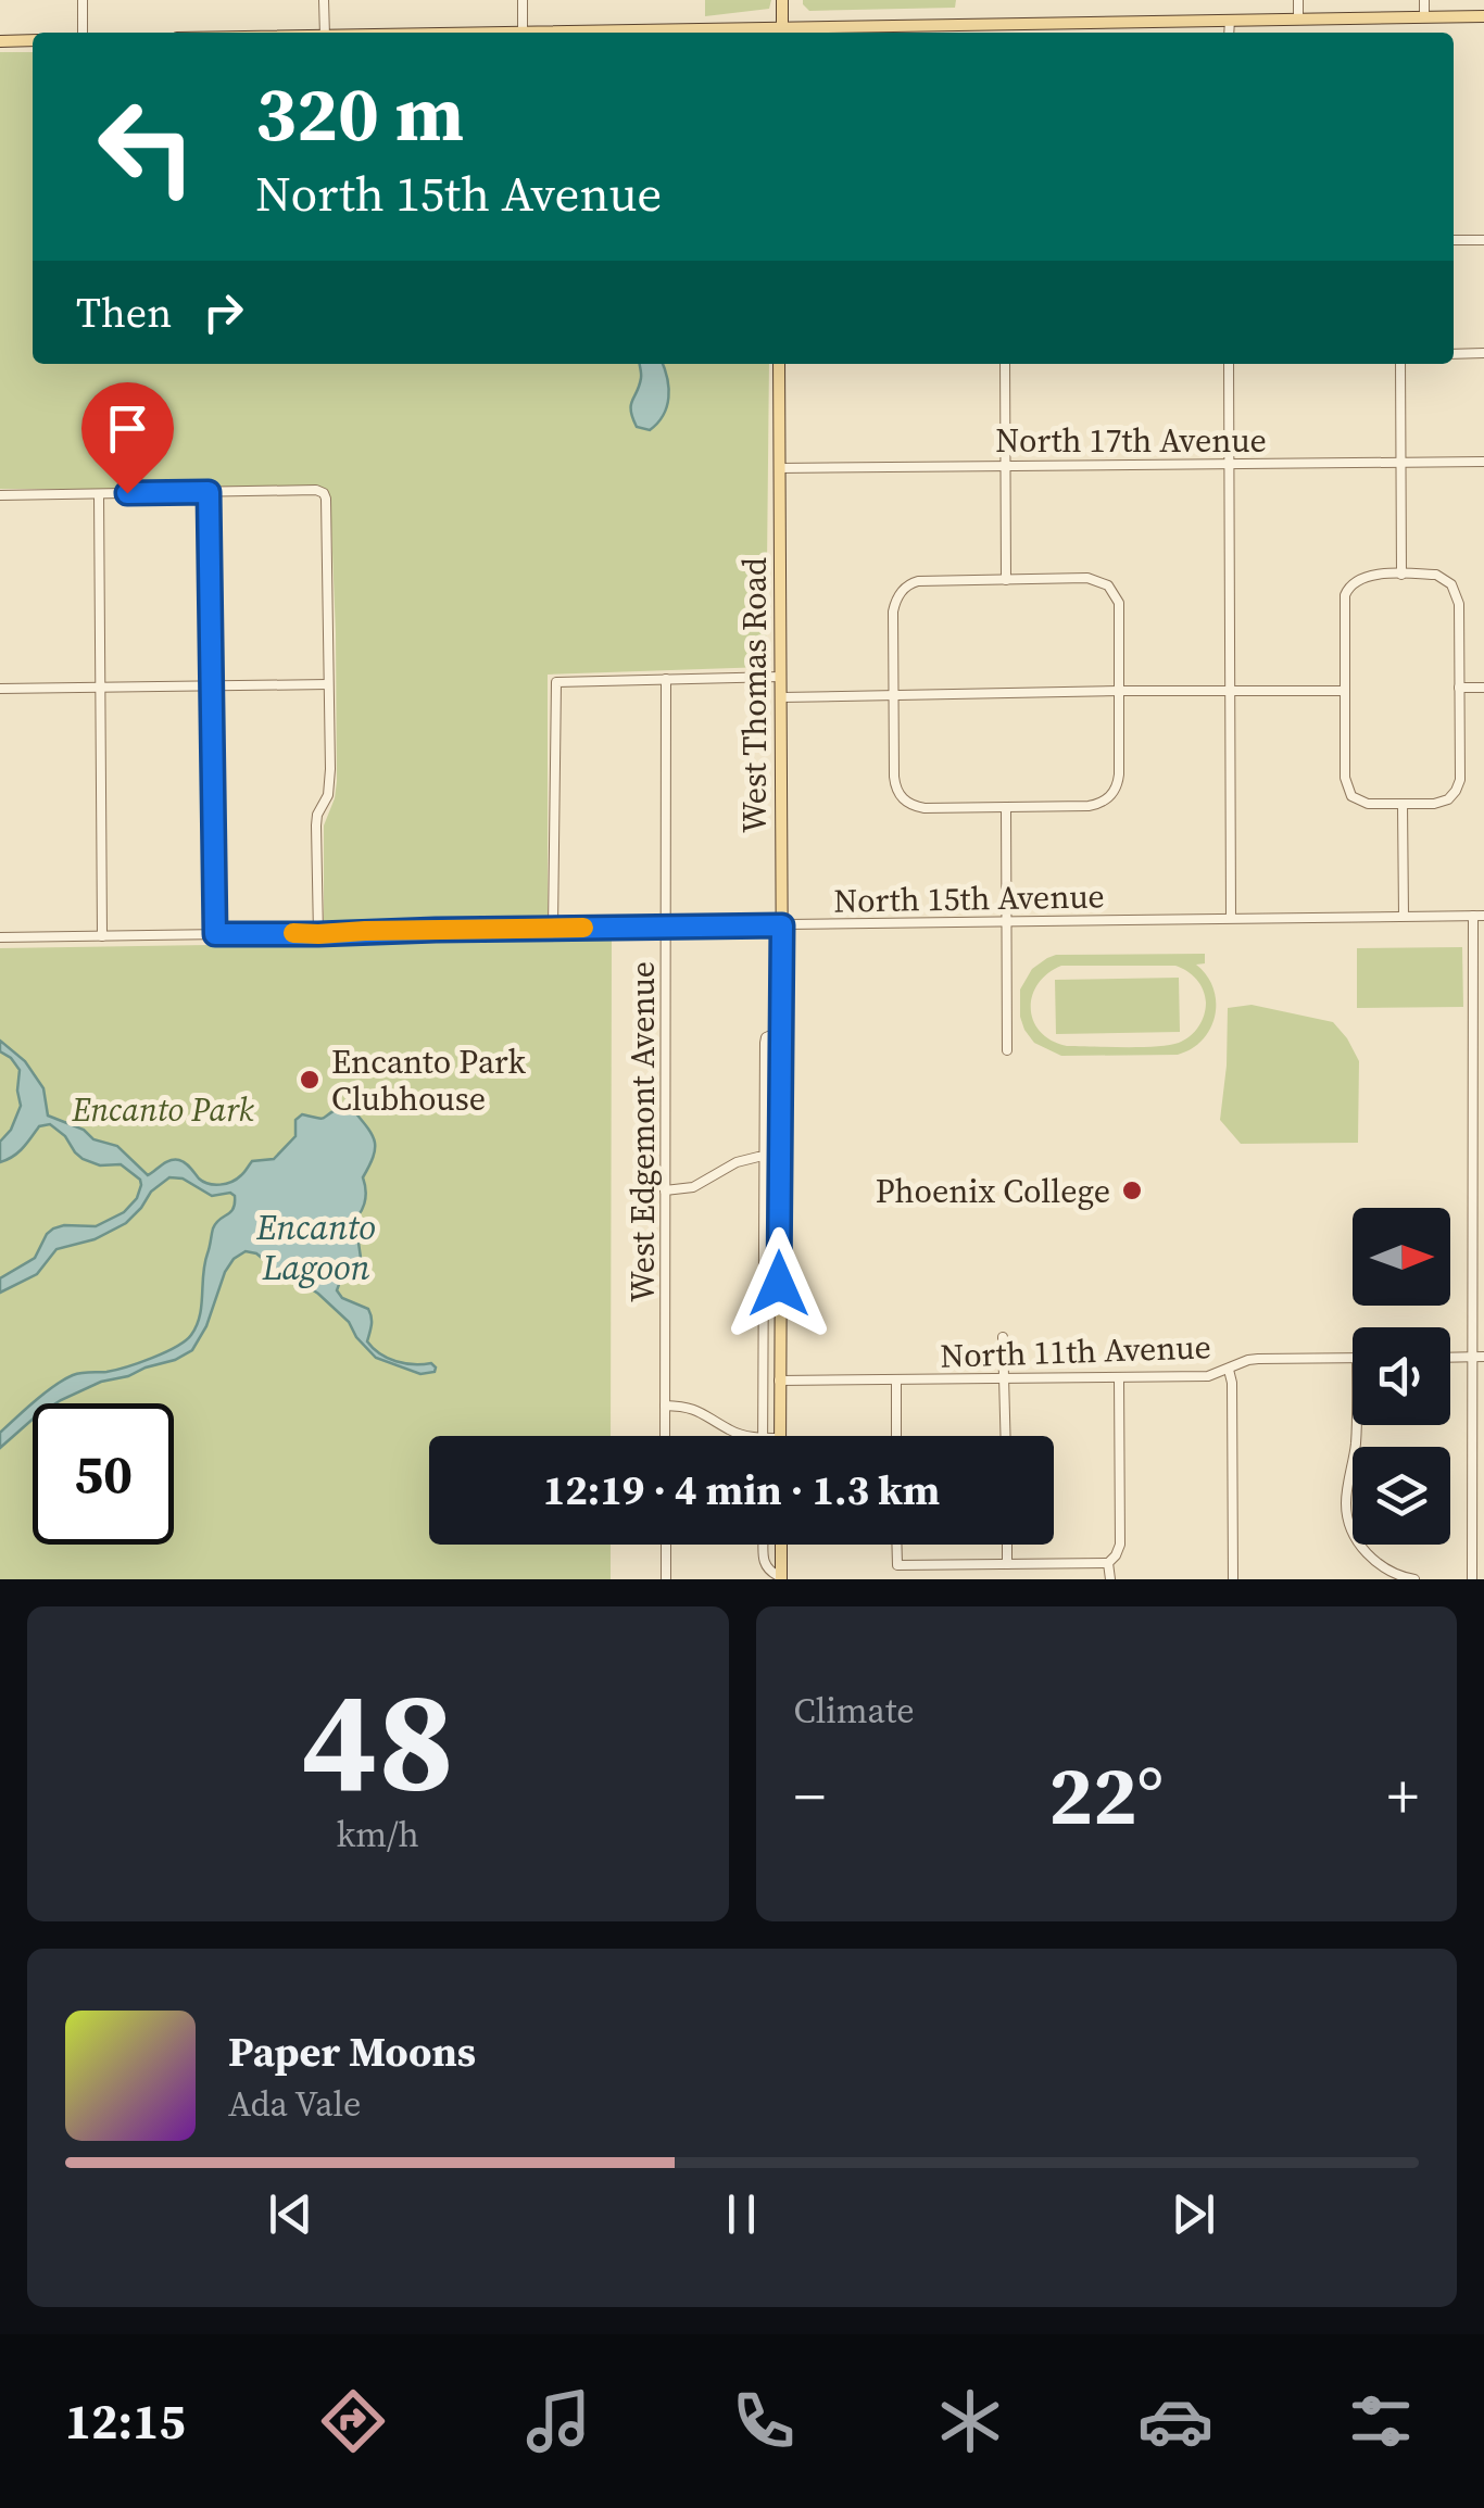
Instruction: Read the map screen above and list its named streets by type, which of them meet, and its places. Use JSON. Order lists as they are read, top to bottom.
{
  "streets": {
    "main road": ["West Thomas Road"],
    "street": [
      "North 17th Avenue",
      "North 15th Avenue",
      "West Edgemont Avenue",
      "North 11th Avenue"
    ]
  },
  "crossings": [
    ["North 17th Avenue", "West Thomas Road"],
    ["West Thomas Road", "North 15th Avenue"],
    ["West Thomas Road", "North 11th Avenue"],
    ["North 15th Avenue", "West Edgemont Avenue"]
  ],
  "water": ["Encanto Lagoon"],
  "parks": ["Encanto Park"],
  "places": ["Encanto Park Clubhouse", "Phoenix College"],
  "north": "right",
  "page": {
    "turn": ["320 m", "North 15th Avenue"],
    "then": "Then",
    "limit": "50",
    "trip": "12:19 · 4 min · 1.3 km",
    "tile": [
      ["48", "km/h"],
      "Climate"
    ],
    "heat": ["−", "22°", "+"],
    "song": ["Paper Moons", "Ada Vale"],
    "tabs": "12:15"
  }
}
